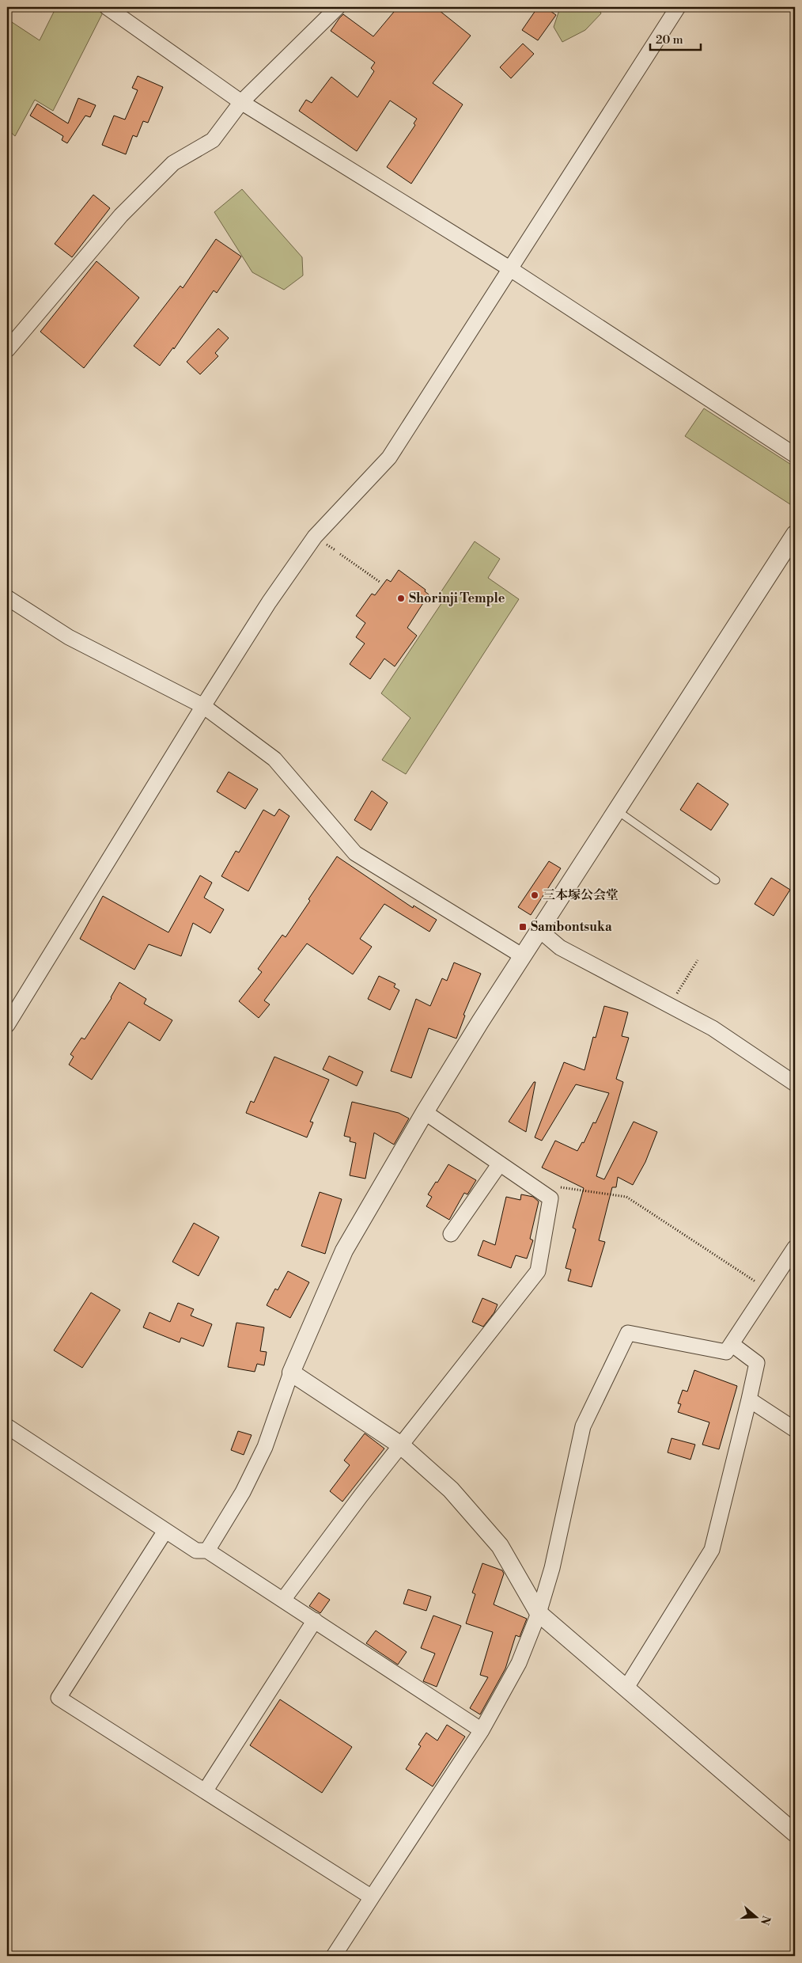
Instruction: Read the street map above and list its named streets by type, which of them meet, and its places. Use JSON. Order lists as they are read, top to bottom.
{
  "places": {
    "other": ["Shorinji Temple", "三本塚公会堂"],
    "transit": ["Sambontsuka"]
  },
  "scale_bar": "20 m",
  "north": "right"
}
